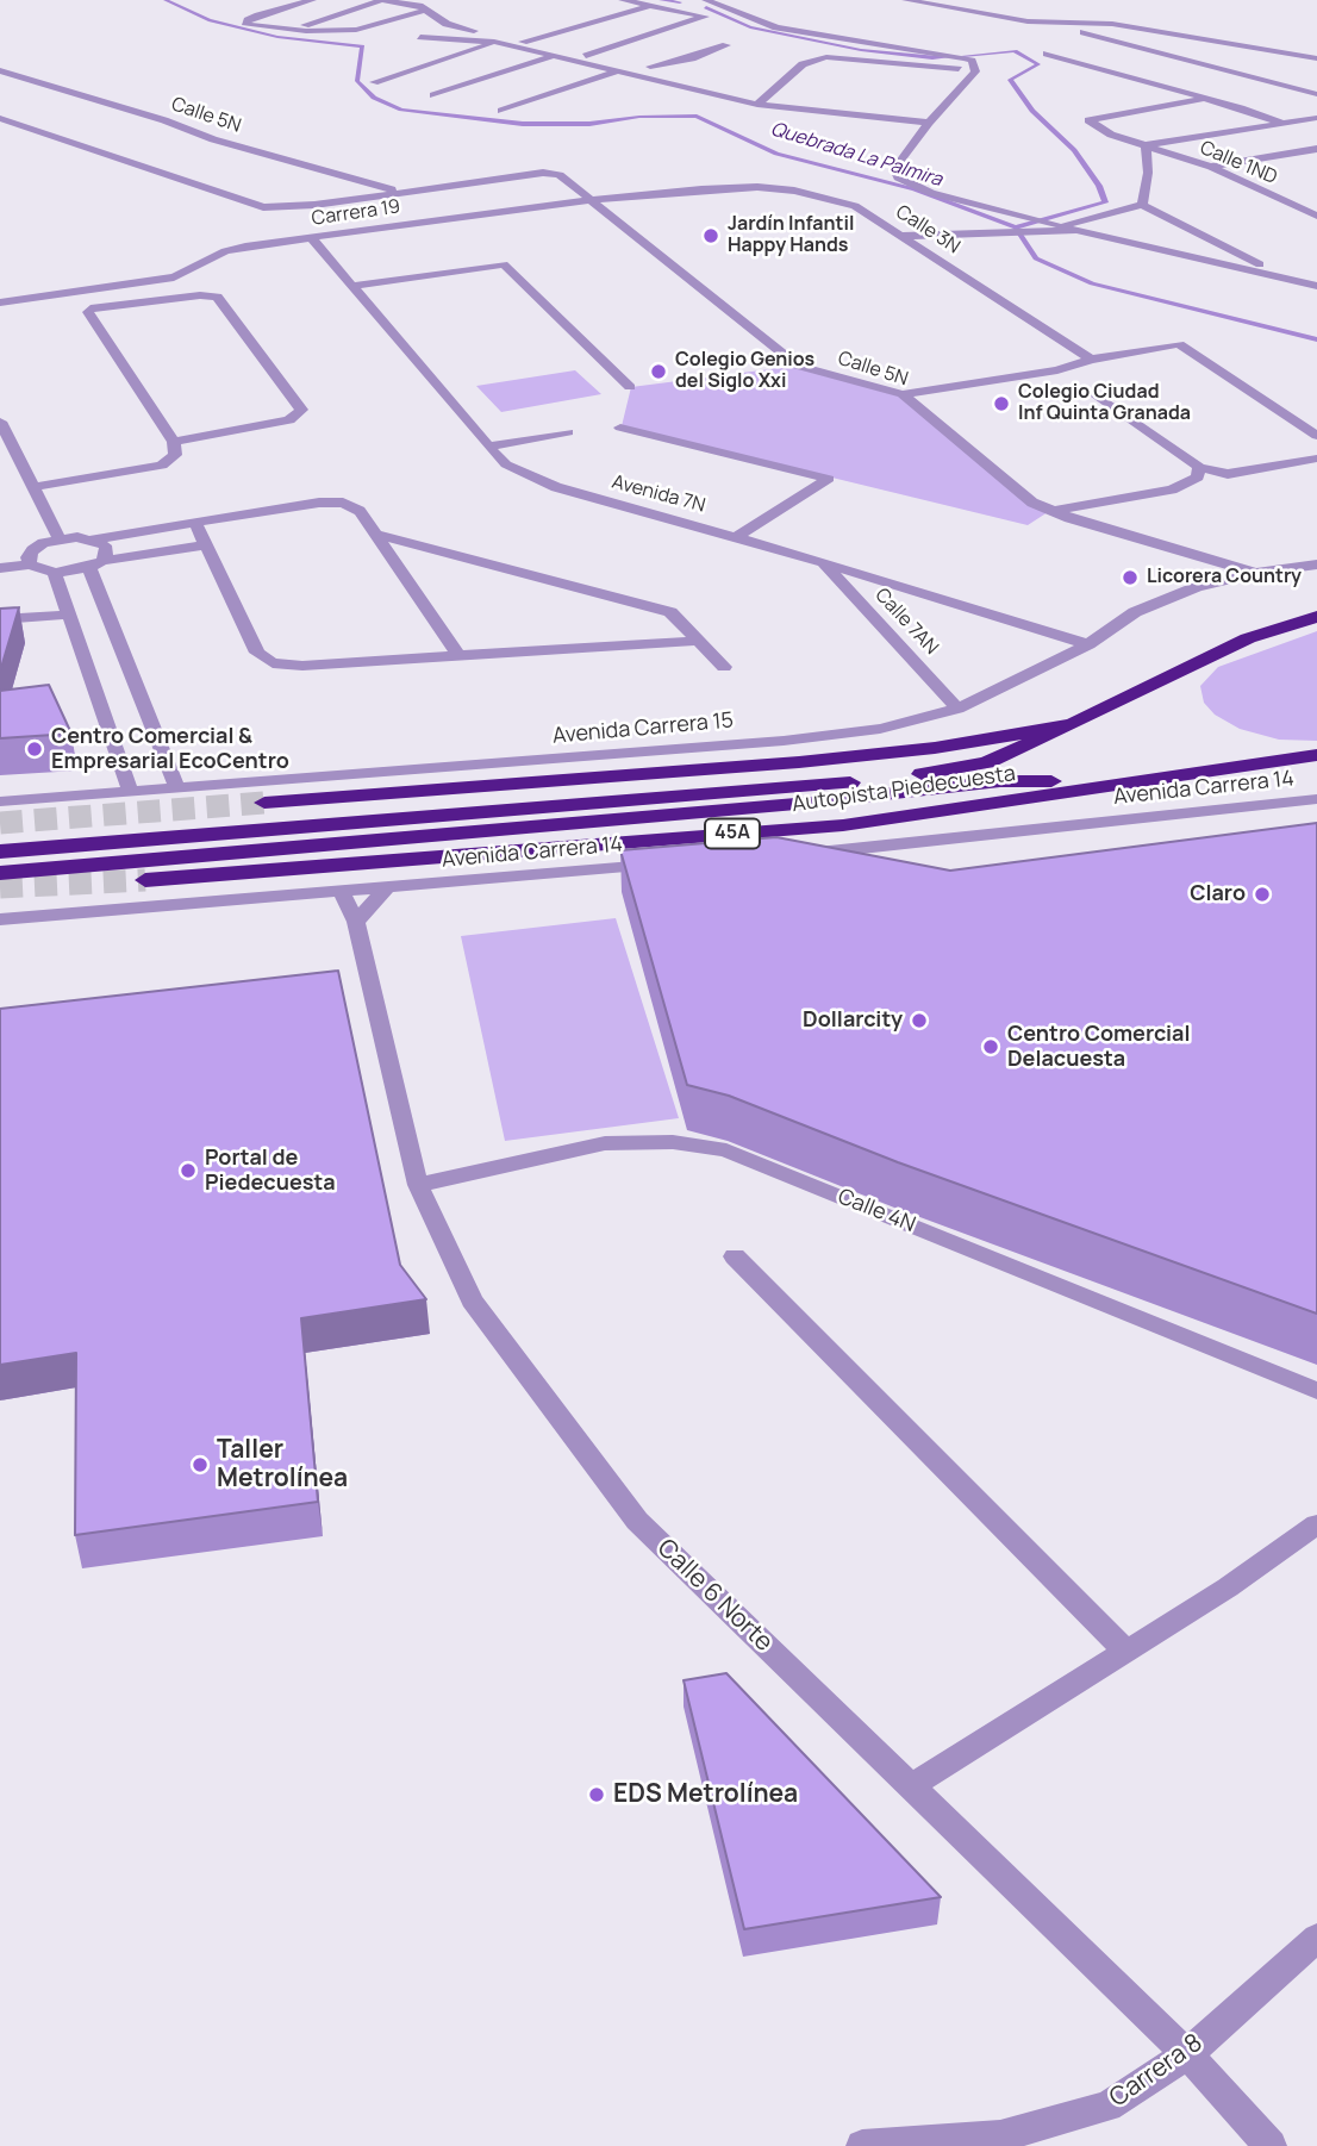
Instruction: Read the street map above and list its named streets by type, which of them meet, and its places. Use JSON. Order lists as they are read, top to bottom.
{
  "streets": {
    "highway": ["Autopista Piedecuesta", "45A"],
    "street": [
      "Calle 5N",
      "Calle 1ND",
      "Carrera 19",
      "Calle 3N",
      "Avenida 7N",
      "Calle 7AN",
      "Avenida Carrera 15",
      "Avenida Carrera 14",
      "Calle 4N",
      "Calle 6 Norte",
      "Carrera 8"
    ]
  },
  "crossings": [
    ["Calle 5N", "Carrera 19"],
    ["Calle 5N", "Avenida Carrera 15"],
    ["Carrera 19", "Calle 3N"],
    ["Carrera 19", "Avenida 7N"],
    ["Avenida 7N", "Calle 7AN"],
    ["Avenida 7N", "Avenida Carrera 15"],
    ["Calle 7AN", "Avenida Carrera 15"],
    ["Avenida Carrera 14", "Calle 6 Norte"],
    ["Calle 4N", "Calle 6 Norte"],
    ["Calle 6 Norte", "Carrera 8"]
  ],
  "water": ["Quebrada La Palmira"],
  "places": [
    "Jardín Infantil Happy Hands",
    "Colegio Genios del Siglo Xxi",
    "Colegio Ciudad Inf Quinta Granada",
    "Licorera Country",
    "Centro Comercial & Empresarial EcoCentro",
    "Claro",
    "Dollarcity",
    "Centro Comercial Delacuesta",
    "Portal de Piedecuesta",
    "Taller Metrolínea",
    "EDS Metrolínea"
  ]
}
